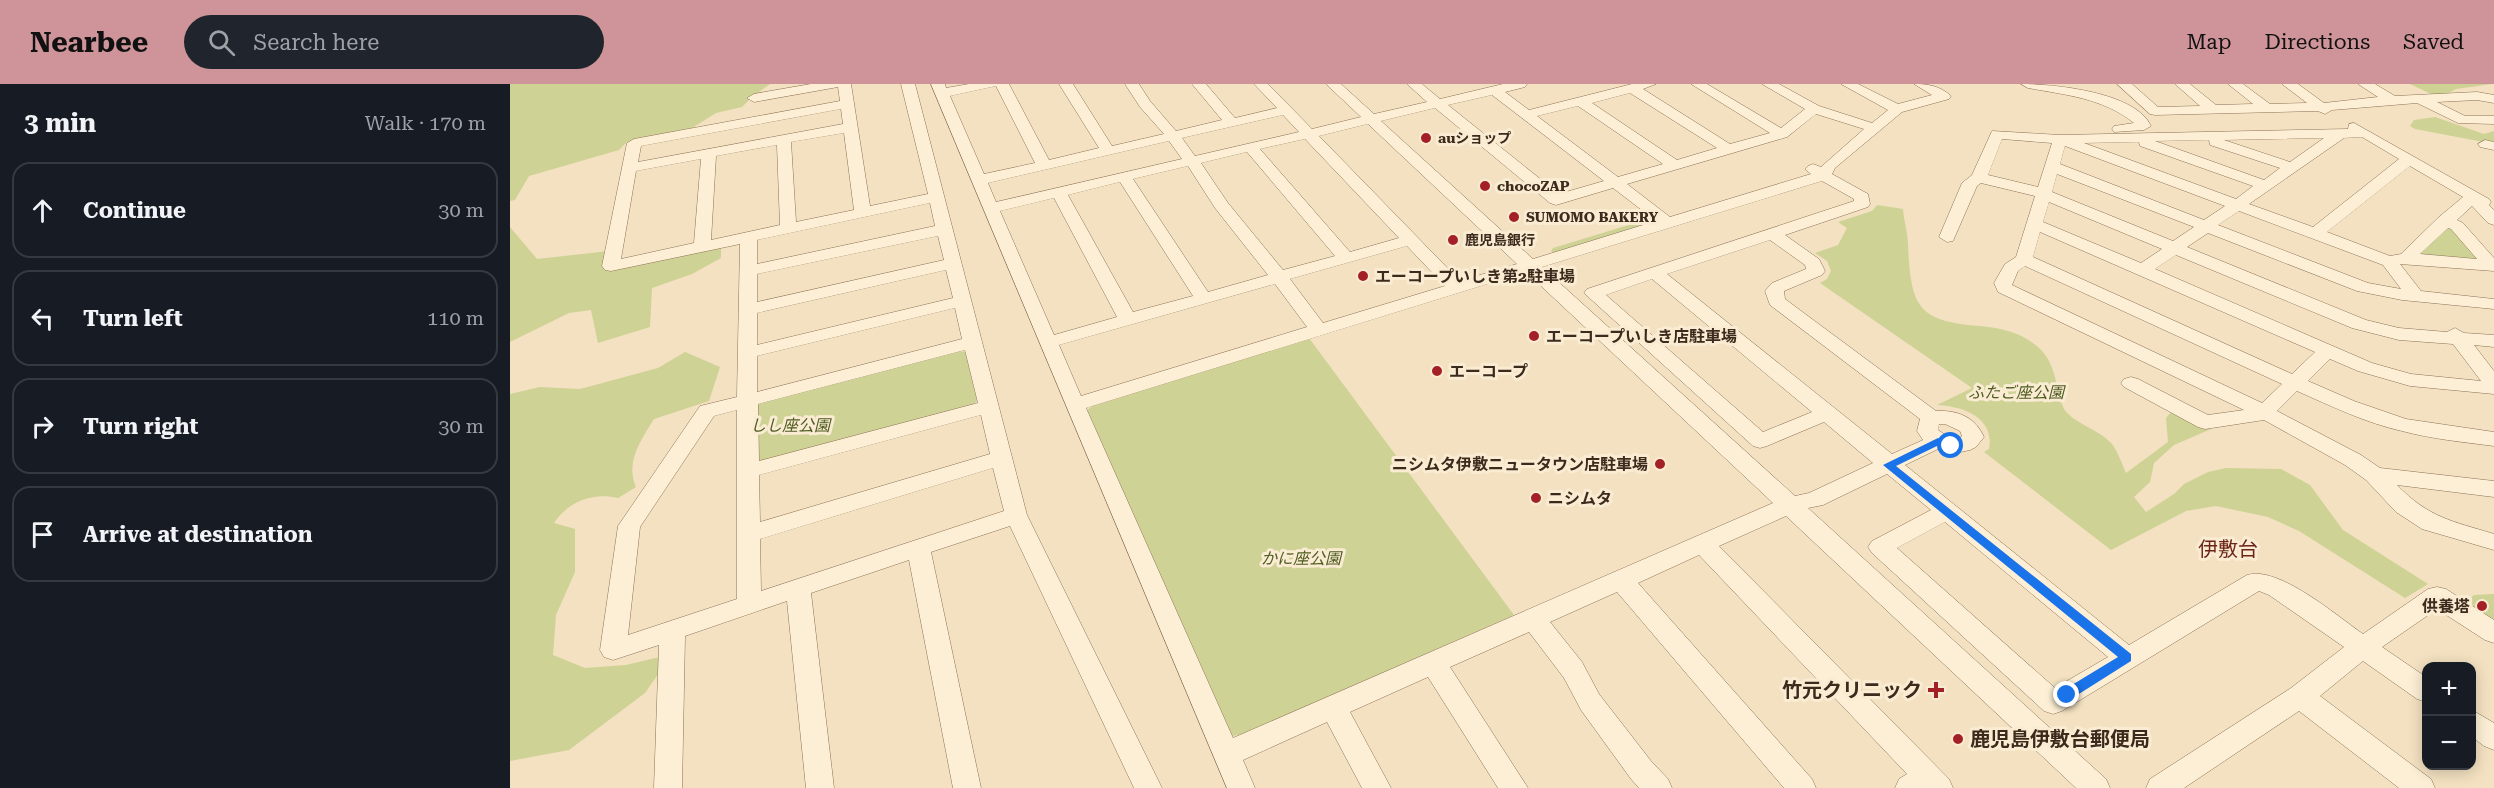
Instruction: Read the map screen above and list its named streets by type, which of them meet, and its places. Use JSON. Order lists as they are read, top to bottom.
{
  "districts": ["伊敷台"],
  "parks": ["ふたご座公園", "しし座公園", "かに座公園"],
  "places": {
    "other": [
      "auショップ",
      "chocoZAP",
      "SUMOMO BAKERY",
      "鹿児島銀行",
      "エーコープいしき第2駐車場",
      "エーコープいしき店駐車場",
      "エーコープ",
      "ニシムタ伊敷ニュータウン店駐車場",
      "ニシムタ",
      "供養塔",
      "鹿児島伊敷台郵便局"
    ],
    "health": ["竹元クリニック"]
  },
  "page": {
    "header": "Nearbee",
    "search": "Search here",
    "nav": ["Map", "Directions", "Saved"],
    "heading": ["3 min", "Walk · 170 m"],
    "list": [
      ["Continue", "30 m"],
      ["Turn left", "110 m"],
      ["Turn right", "30 m"],
      "Arrive at destination"
    ],
    "map_buttons": ["+", "−"]
  }
}
